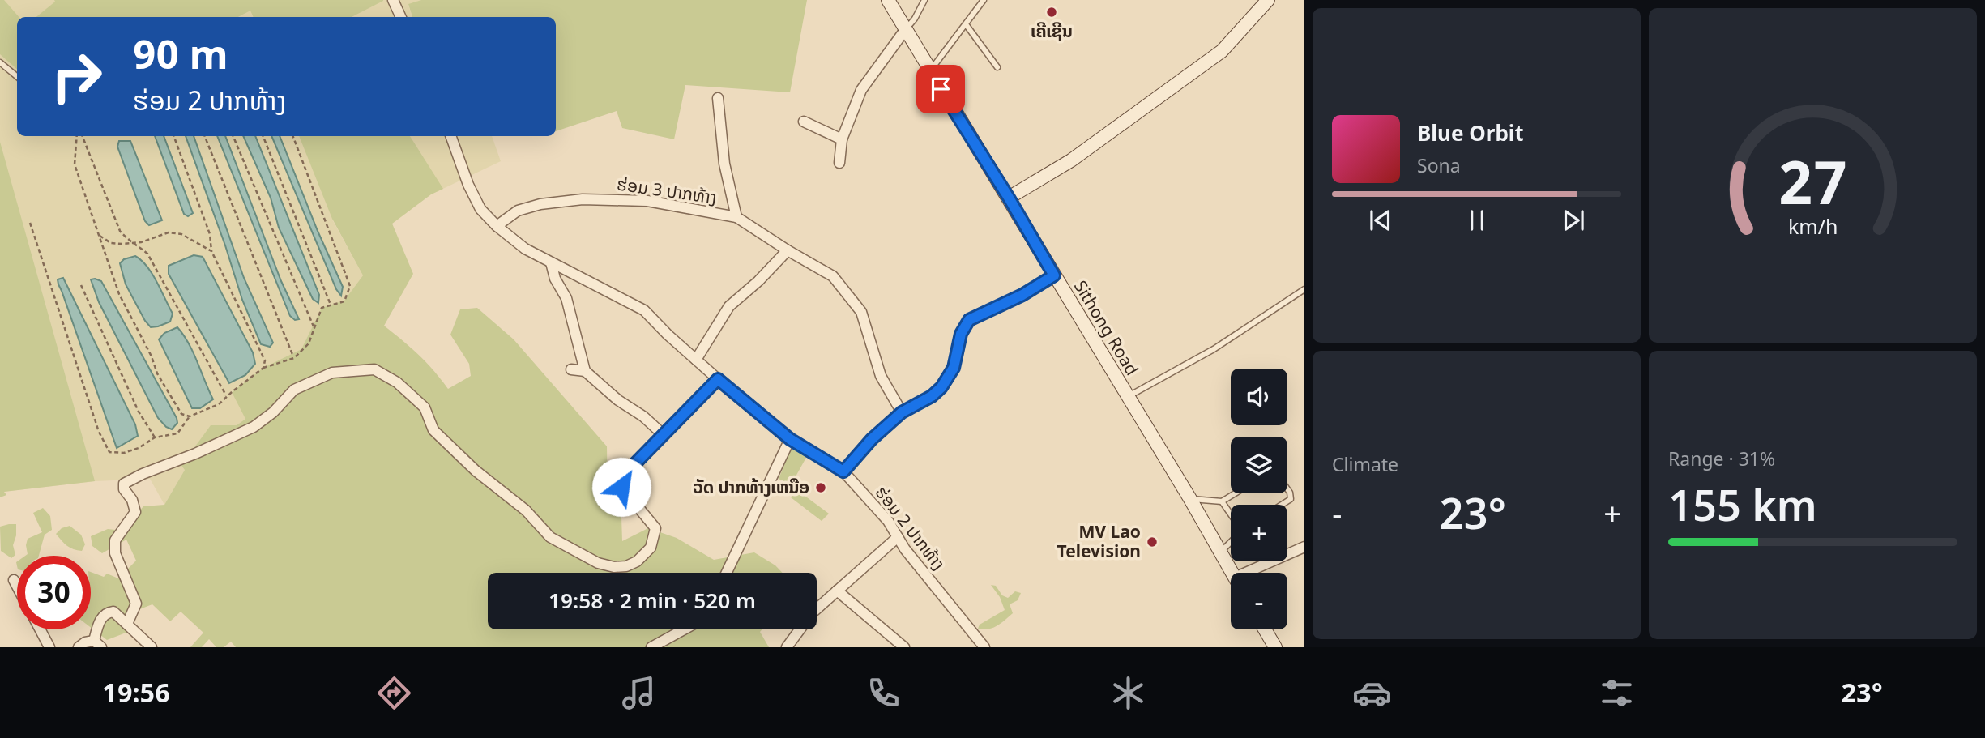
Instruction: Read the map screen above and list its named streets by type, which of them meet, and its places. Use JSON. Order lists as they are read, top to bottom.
{
  "streets": {
    "main road": ["Sithong Road"],
    "street": ["ຮ່ອມ 3 ປາກທ້າງ", "ຮ່ອມ 2 ປາກທ້າງ"]
  },
  "crossings": [
    ["ຮ່ອມ 3 ປາກທ້າງ", "ຮ່ອມ 2 ປາກທ້າງ"]
  ],
  "places": ["ເຄີເຊີນ", "ວັດ ປາກທ້າງເຫນືອ", "MV Lao Television"],
  "page": {
    "turn": ["90 m", "ຮ່ອມ 2 ປາກທ້າງ"],
    "song": ["Blue Orbit", "Sona"],
    "tile": [
      "Climate",
      ["Range · 31%", "155 km"]
    ],
    "map_buttons": ["+", "−"],
    "heat": ["−", "23°", "+"],
    "limit": "30",
    "trip": "19:58 · 2 min · 520 m",
    "tabs": ["19:56", "23°"],
    "gauge": ["27", "km/h"]
  }
}
